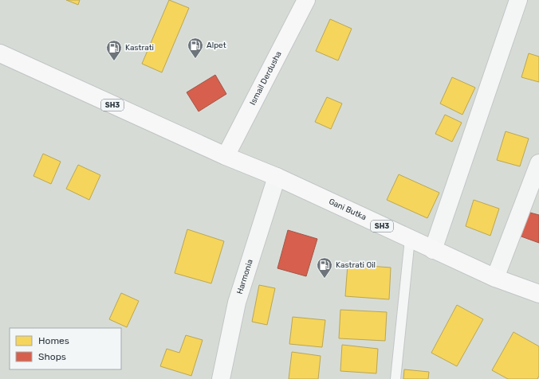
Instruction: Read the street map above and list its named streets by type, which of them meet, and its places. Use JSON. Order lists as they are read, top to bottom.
{
  "streets": {
    "main road": ["Ismail Derdusha", "SH3", "Gani Butka"],
    "street": ["Harmonia"]
  },
  "crossings": [
    ["Ismail Derdusha", "SH3"],
    ["Ismail Derdusha", "Gani Butka"],
    ["SH3", "Gani Butka"],
    ["Gani Butka", "Harmonia"]
  ],
  "places": {
    "fuel station": ["Alpet", "Kastrati", "Kastrati Oil"]
  },
  "legend": ["Homes", "Shops"]
}
